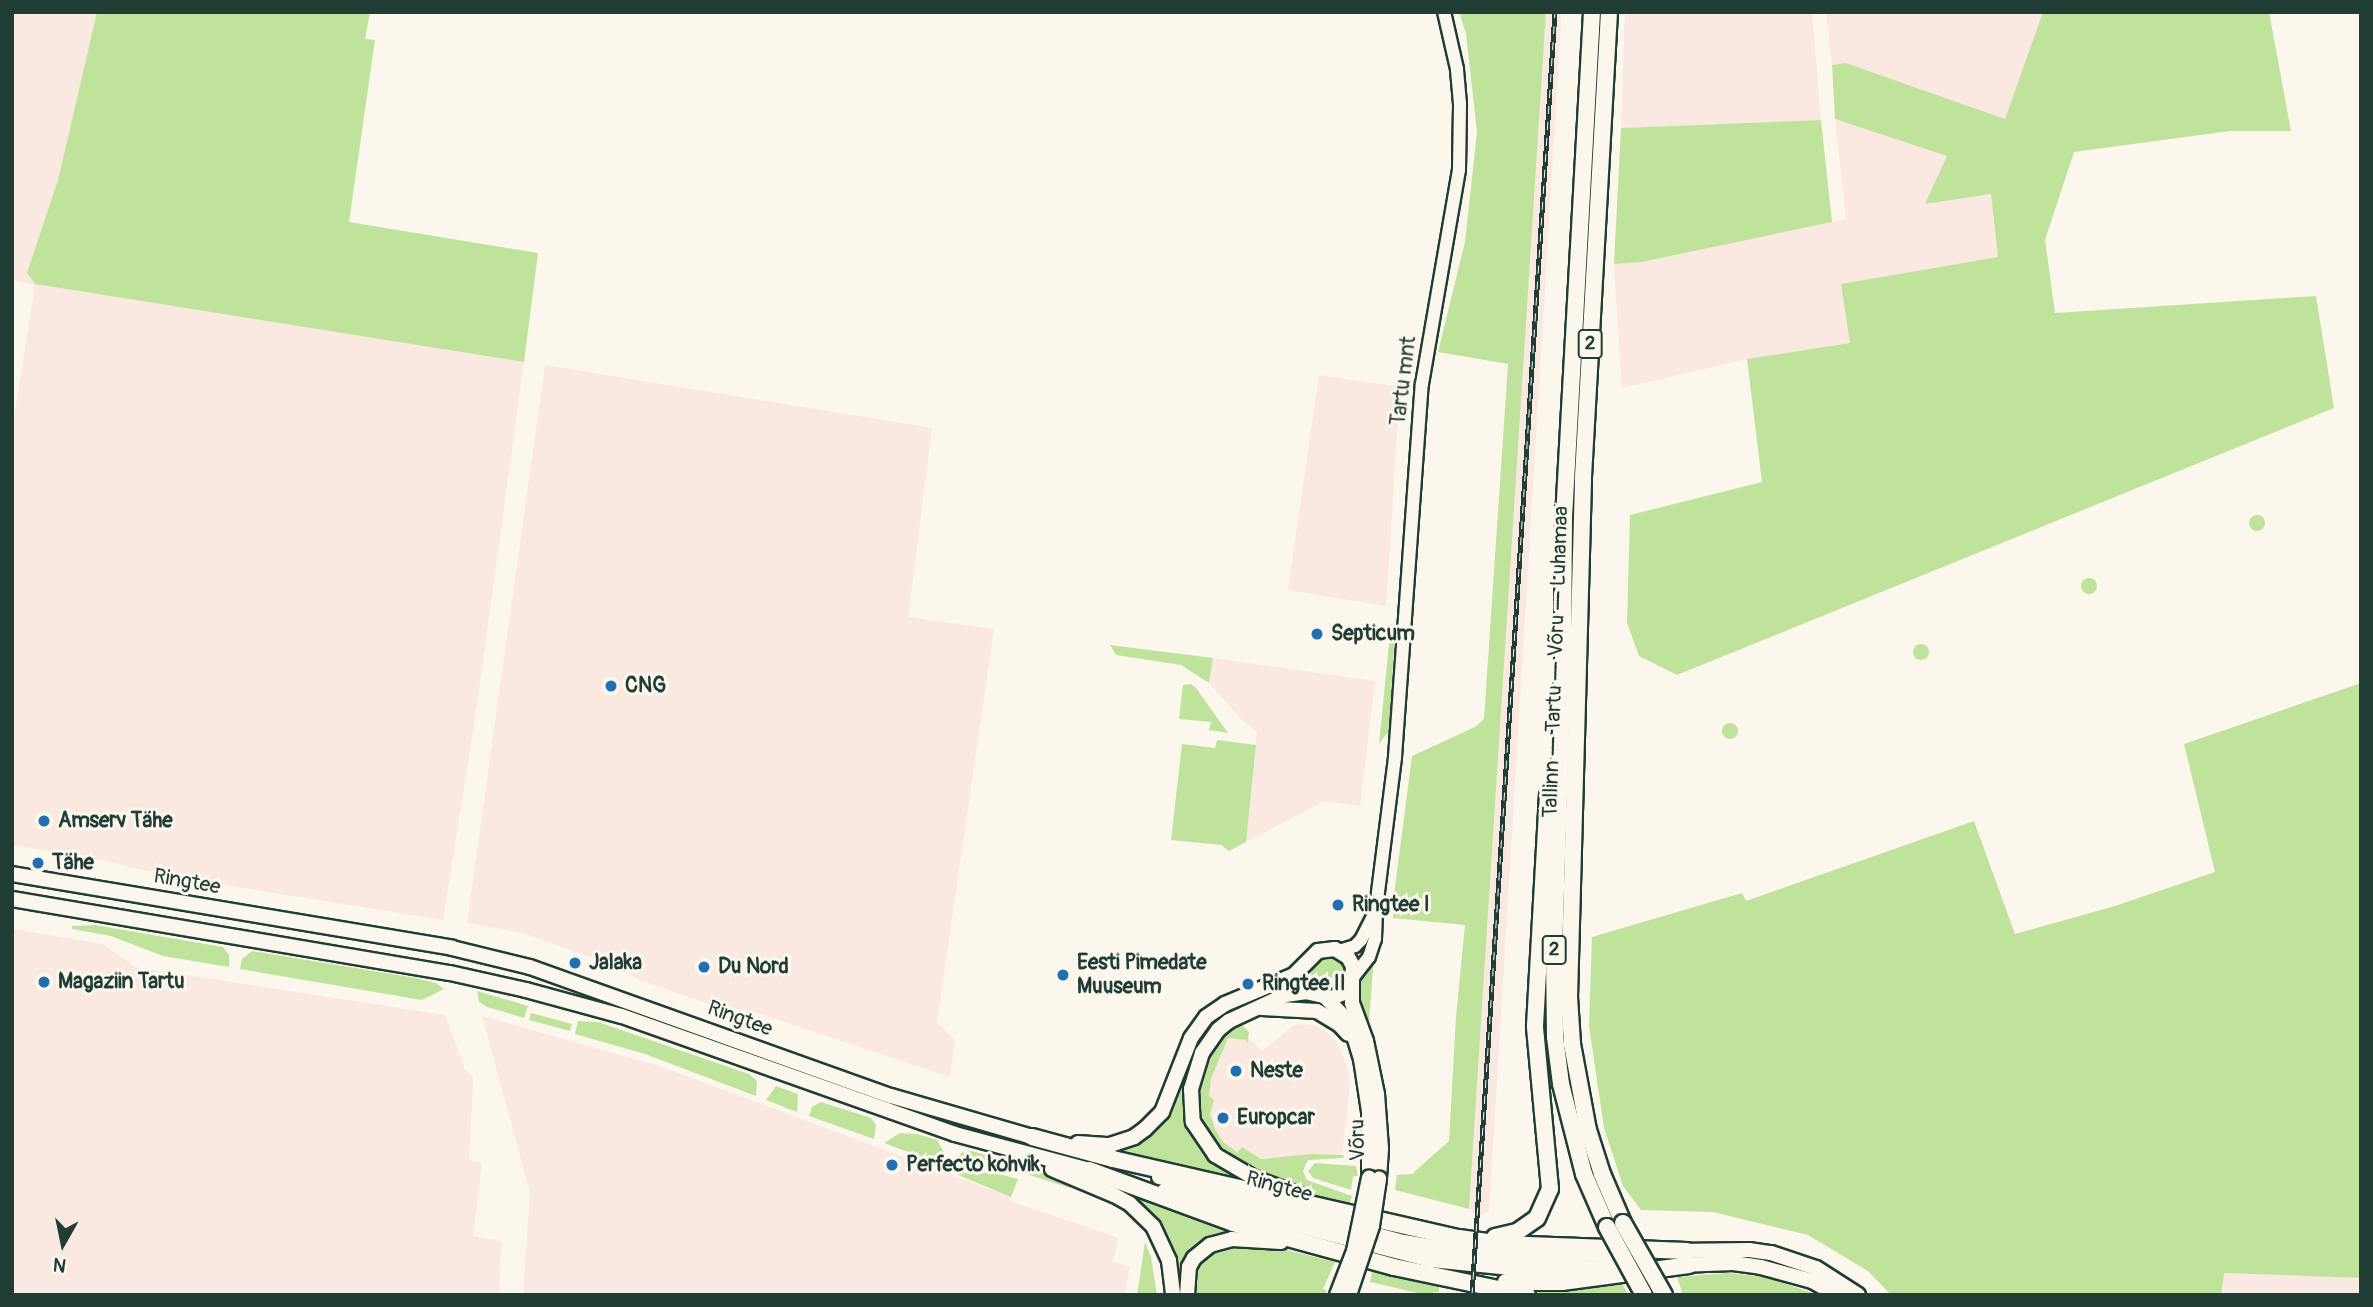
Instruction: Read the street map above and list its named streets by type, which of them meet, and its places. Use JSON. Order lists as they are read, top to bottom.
{
  "streets": {
    "highway": ["2", "Tallinn — Tartu — Võru — Luhamaa"],
    "main road": ["Ringtee", "Võru"],
    "street": ["Tartu mnt"]
  },
  "places": [
    "Septicum",
    "CNG",
    "Amserv Tähe",
    "Tähe",
    "Ringtee I",
    "Jalaka",
    "Du Nord",
    "Eesti Pimedate Muuseum",
    "Magaziin Tartu",
    "Ringtee II",
    "Neste",
    "Europcar",
    "Perfecto kohvik"
  ],
  "north": "bottom"
}
